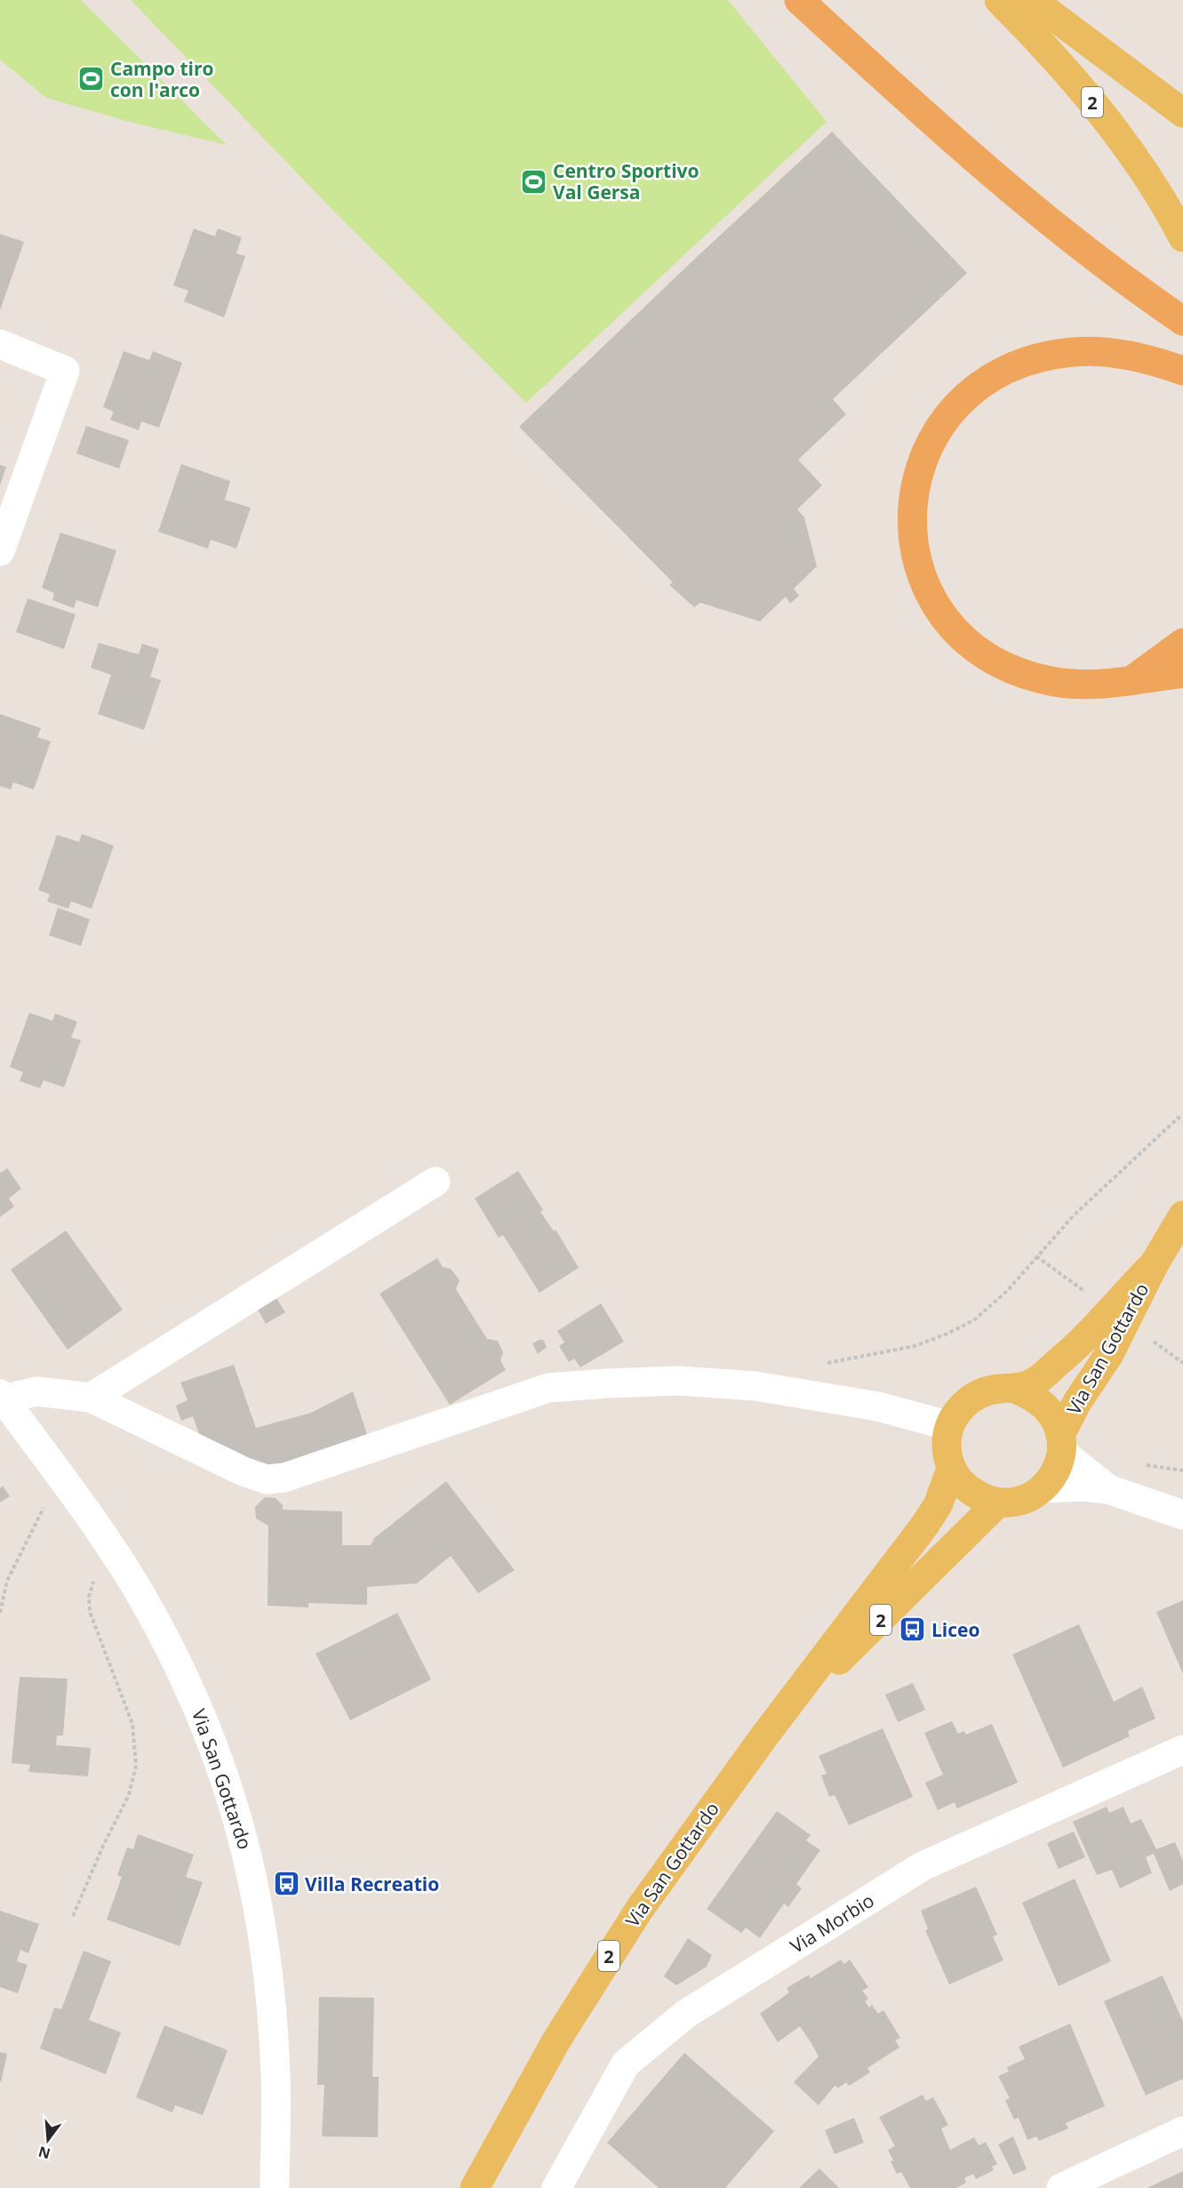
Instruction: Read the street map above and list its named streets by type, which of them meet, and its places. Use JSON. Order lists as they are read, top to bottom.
{
  "streets": {
    "main road": ["2", "Via San Gottardo"],
    "street": ["Via Morbio"]
  },
  "places": {
    "sports": ["Campo tiro con l'arco", "Centro Sportivo Val Gersa"],
    "bus stop": ["Liceo", "Villa Recreatio"]
  },
  "north": "bottom"
}
